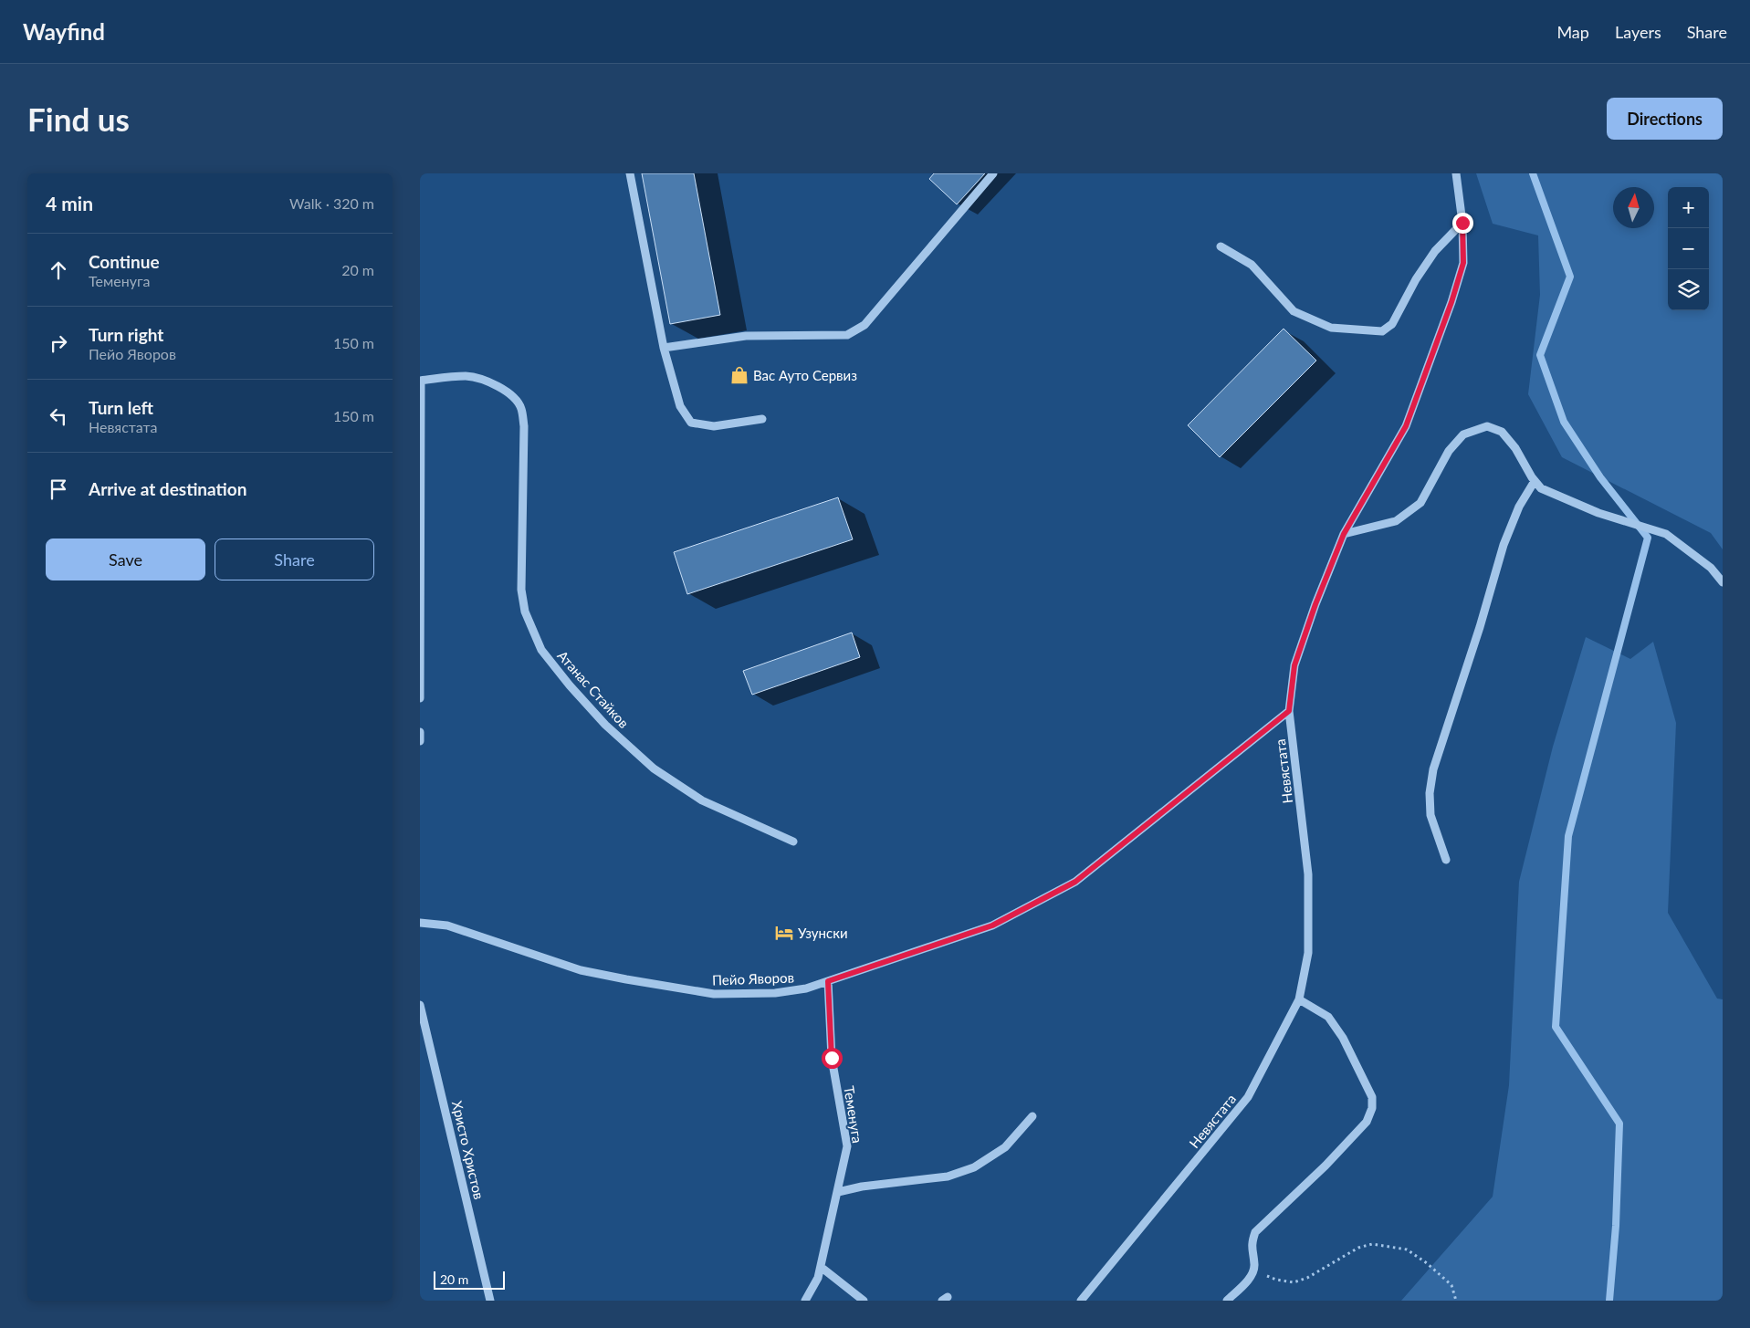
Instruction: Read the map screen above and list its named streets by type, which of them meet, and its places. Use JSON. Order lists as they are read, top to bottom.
{
  "streets": {
    "street": [
      "Атанас Стайков",
      "Невястата",
      "Пейо Яворов",
      "Теменуга",
      "Христо Христов"
    ]
  },
  "crossings": [
    ["Невястата", "Пейо Яворов"],
    ["Пейо Яворов", "Теменуга"]
  ],
  "places": {
    "shop": ["Вас Ауто Сервиз"],
    "hotel": ["Узунски"]
  },
  "scale_bar": "20 m",
  "north": "top",
  "page": {
    "header": "Wayfind",
    "nav": ["Map", "Layers", "Share"],
    "buttons": [
      "Directions",
      ["Save", "Share"]
    ],
    "title": "Find us",
    "heading": ["4 min", "Walk · 320 m"],
    "map_buttons": ["+", "−"],
    "list": [
      ["Continue", "Теменуга", "20 m"],
      ["Turn right", "Пейо Яворов", "150 m"],
      ["Turn left", "Невястата", "150 m"],
      "Arrive at destination"
    ],
    "scale": "20 m"
  }
}
